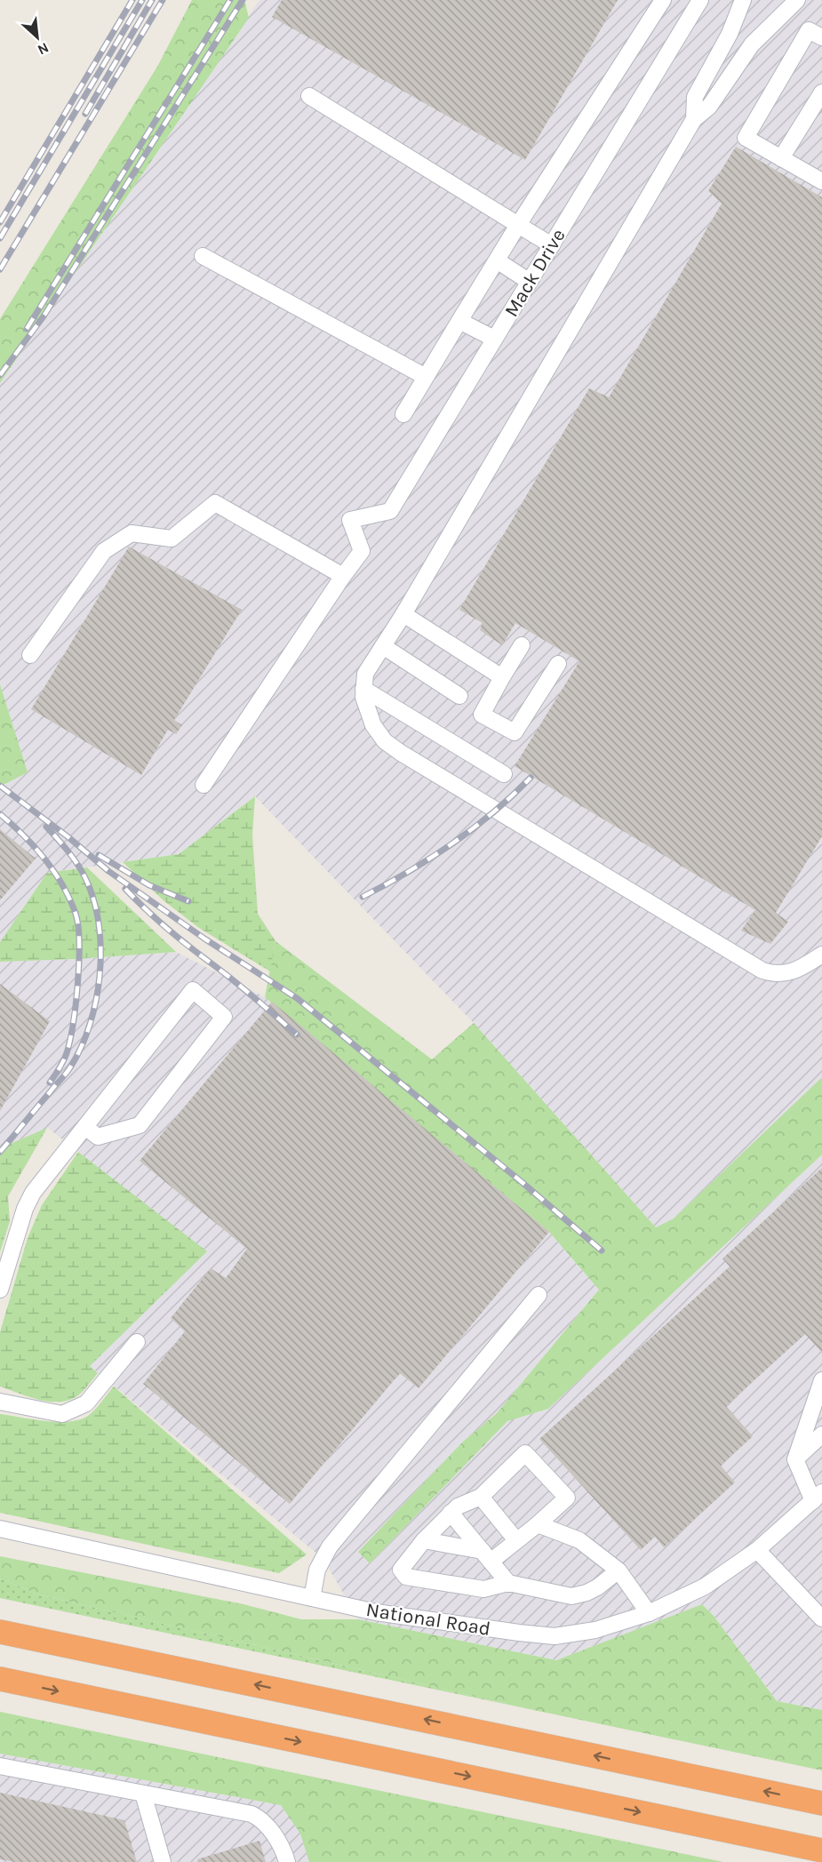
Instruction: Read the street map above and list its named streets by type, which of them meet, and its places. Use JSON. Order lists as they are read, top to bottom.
{
  "streets": {
    "street": ["Mack Drive", "National Road"]
  },
  "north": "bottom right"
}
